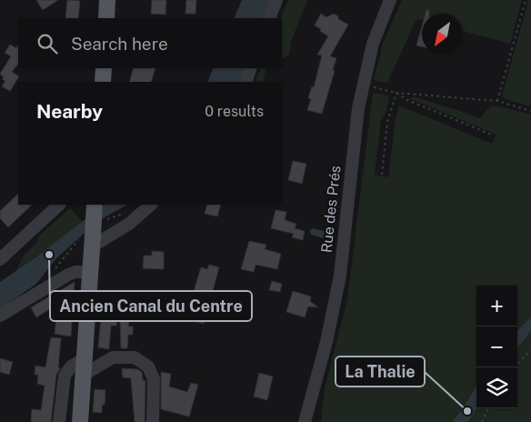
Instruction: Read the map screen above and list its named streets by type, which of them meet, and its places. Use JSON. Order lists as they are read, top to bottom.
{
  "streets": {
    "street": ["Rue des Prés"]
  },
  "places": ["Ancien Canal du Centre", "La Thalie"],
  "north": "bottom left",
  "page": {
    "search": "Search here",
    "heading": ["Nearby", "0 results"],
    "map_buttons": ["+", "−"]
  }
}
